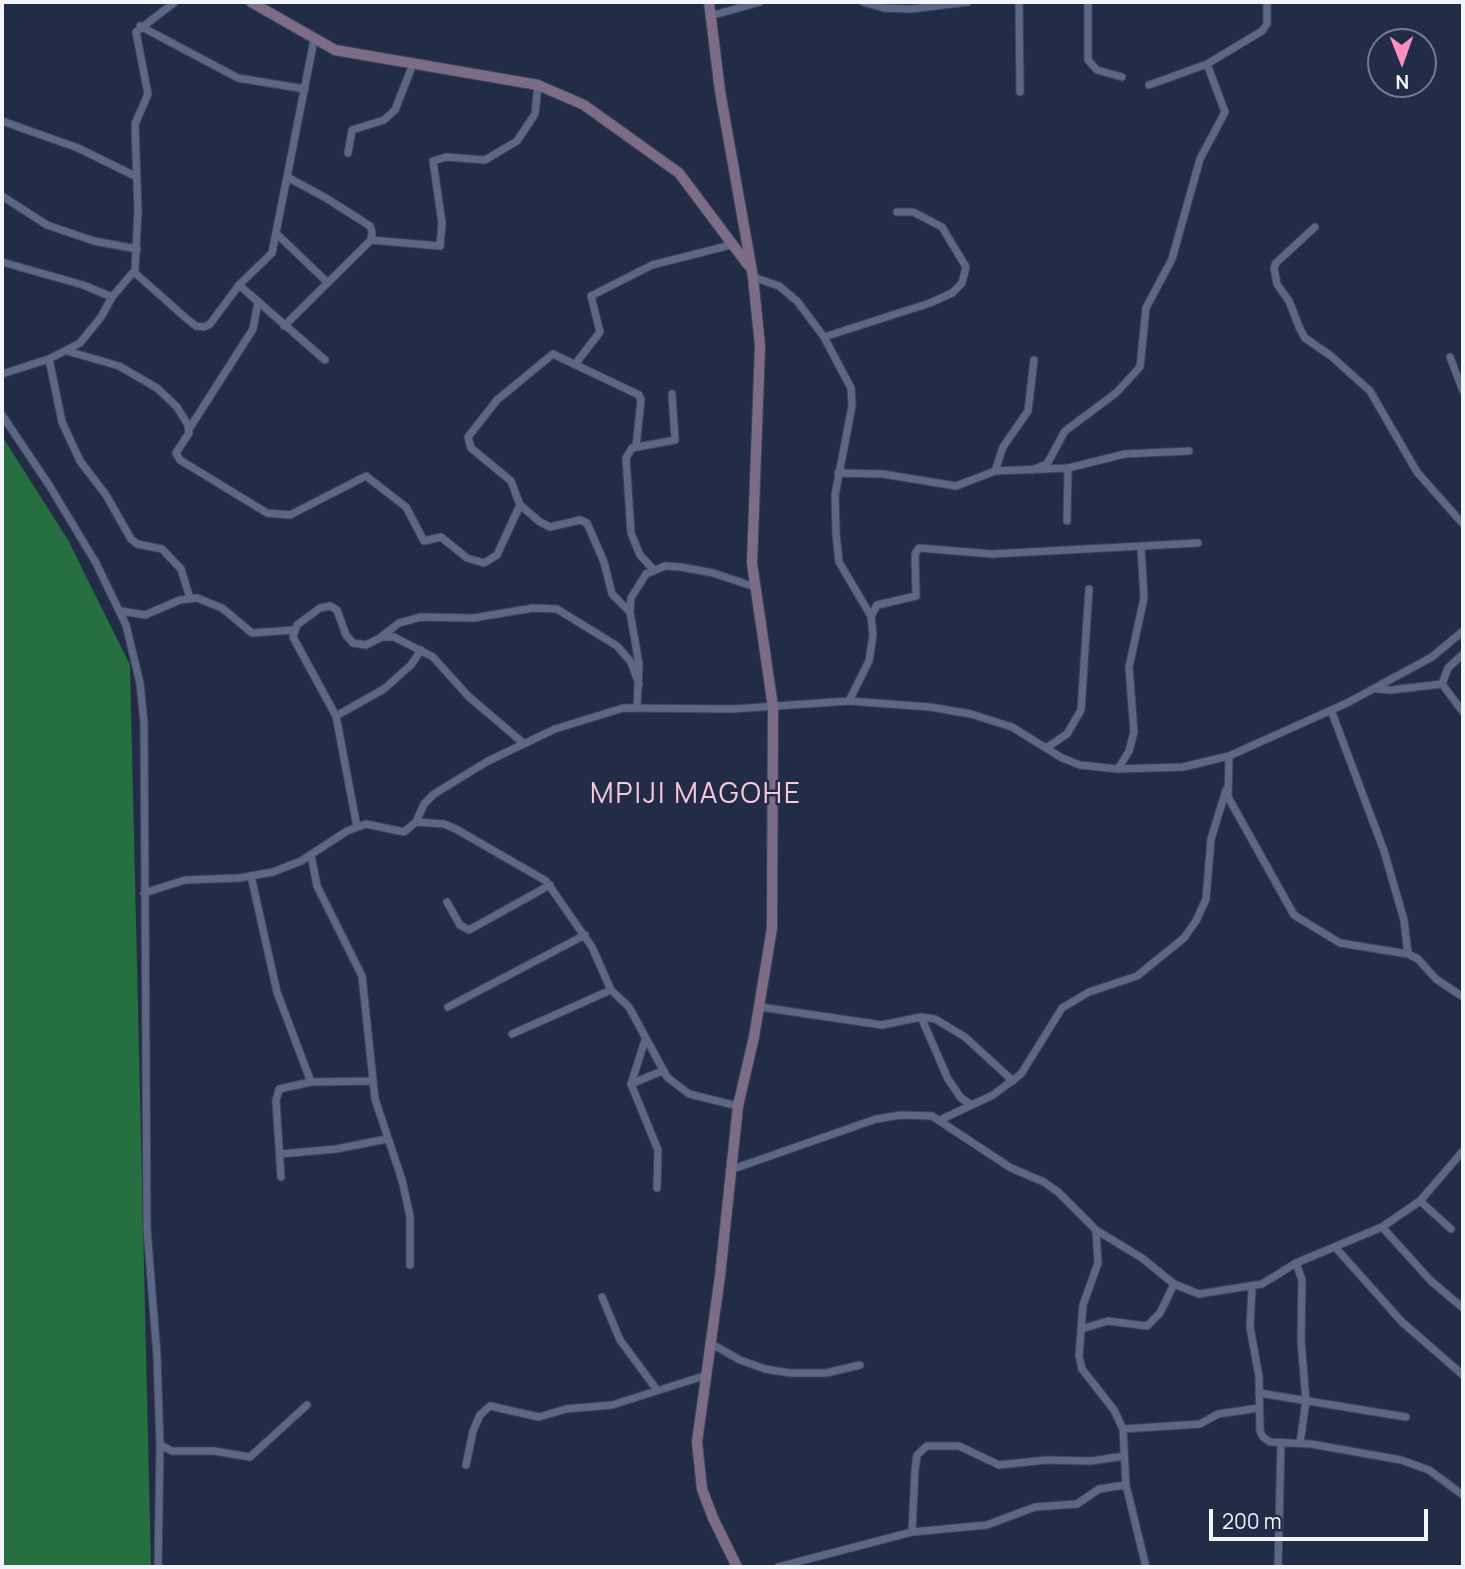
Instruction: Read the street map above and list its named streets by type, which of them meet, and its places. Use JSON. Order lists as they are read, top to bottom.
{
  "districts": ["MPIJI MAGOHE"],
  "scale_bar": "200 m",
  "north": "bottom"
}
